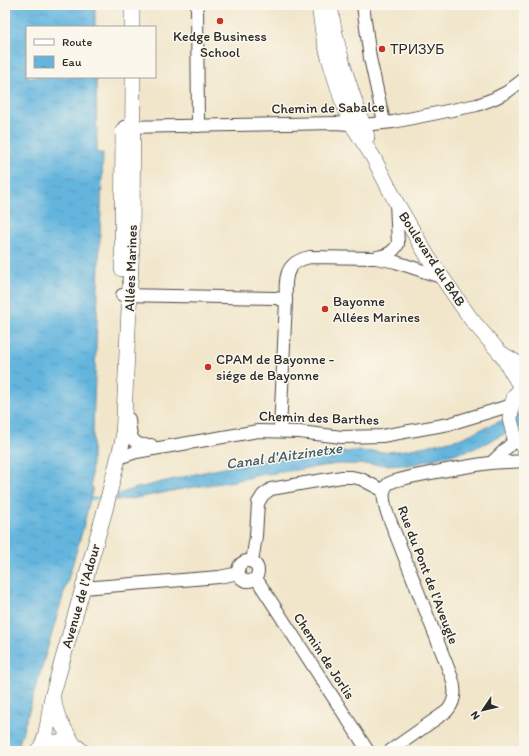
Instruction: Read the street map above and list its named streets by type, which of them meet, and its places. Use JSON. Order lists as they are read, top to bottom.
{
  "streets": {
    "main road": ["Boulevard du BAB", "Allées Marines", "Avenue de l'Adour"],
    "street": [
      "Chemin de Sabalce",
      "Chemin des Barthes",
      "Rue du Pont de l'Aveugle",
      "Chemin de Jorlis"
    ]
  },
  "crossings": [
    ["Chemin de Sabalce", "Boulevard du BAB"],
    ["Chemin de Sabalce", "Allées Marines"],
    ["Allées Marines", "Chemin des Barthes"],
    ["Allées Marines", "Avenue de l'Adour"]
  ],
  "water": ["Canal d'Aitzinetxe"],
  "places": [
    "Kedge Business School",
    "ТРИЗУБ",
    "Bayonne Allées Marines",
    "CPAM de Bayonne - siége de Bayonne"
  ],
  "legend": ["Route", "Eau"],
  "north": "bottom left"
}
